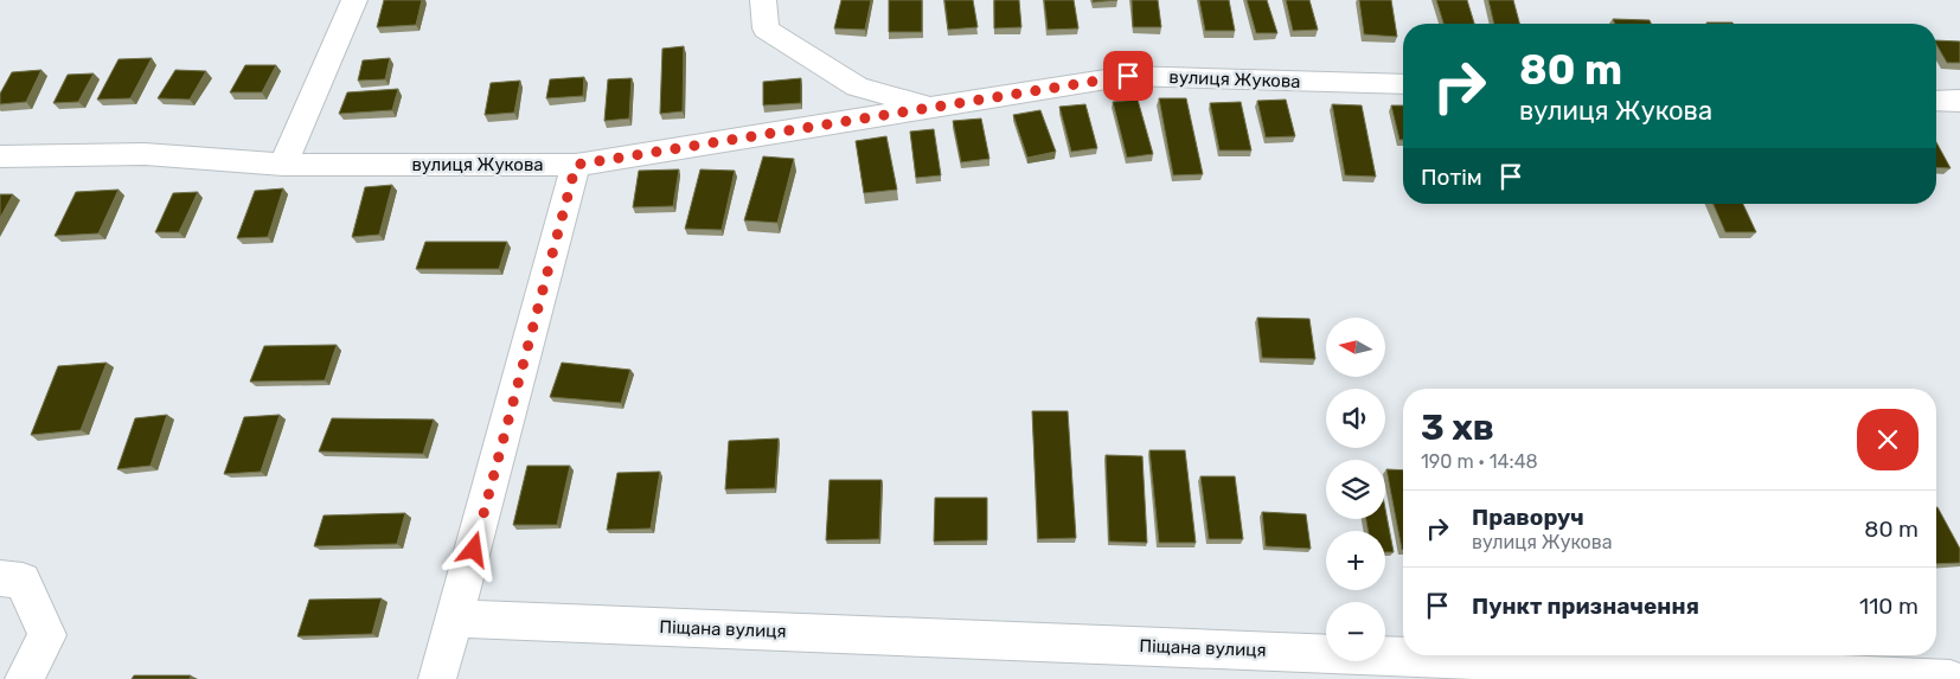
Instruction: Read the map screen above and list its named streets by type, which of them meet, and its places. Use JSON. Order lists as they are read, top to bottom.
{
  "streets": {
    "street": ["вулиця Жукова", "Піщана вулиця"]
  },
  "north": "left",
  "page": {
    "turn": ["80 m", "вулиця Жукова"],
    "then": "Потім",
    "map_buttons": ["+", "−"],
    "heading": ["3 хв", "190 m · 14:48"],
    "list": [
      {
        "name": "Праворуч",
        "note": "вулиця Жукова",
        "value": "80 m"
      },
      {
        "name": "Пункт призначення",
        "value": "110 m"
      }
    ]
  }
}
